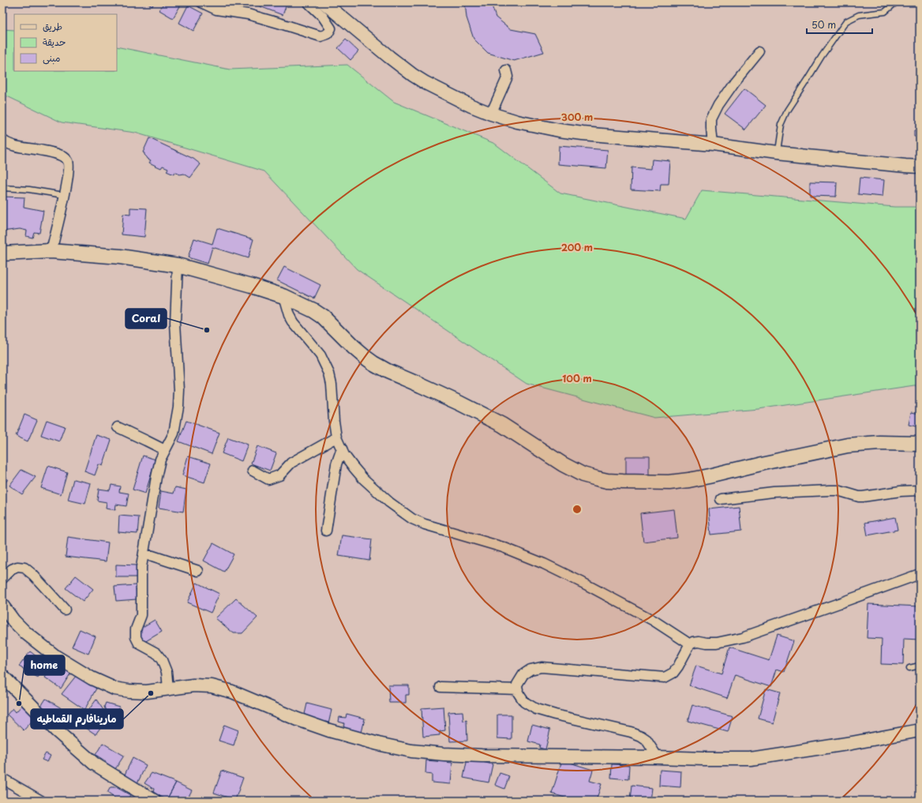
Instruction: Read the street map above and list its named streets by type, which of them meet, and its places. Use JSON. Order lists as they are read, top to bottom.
{
  "places": ["Coral", "مارينافارم القماطيه", "home"],
  "legend": ["طريق", "حديقة", "مبنى"],
  "scale_bar": "50 m",
  "rings": ["300 m", "200 m", "100 m"]
}
